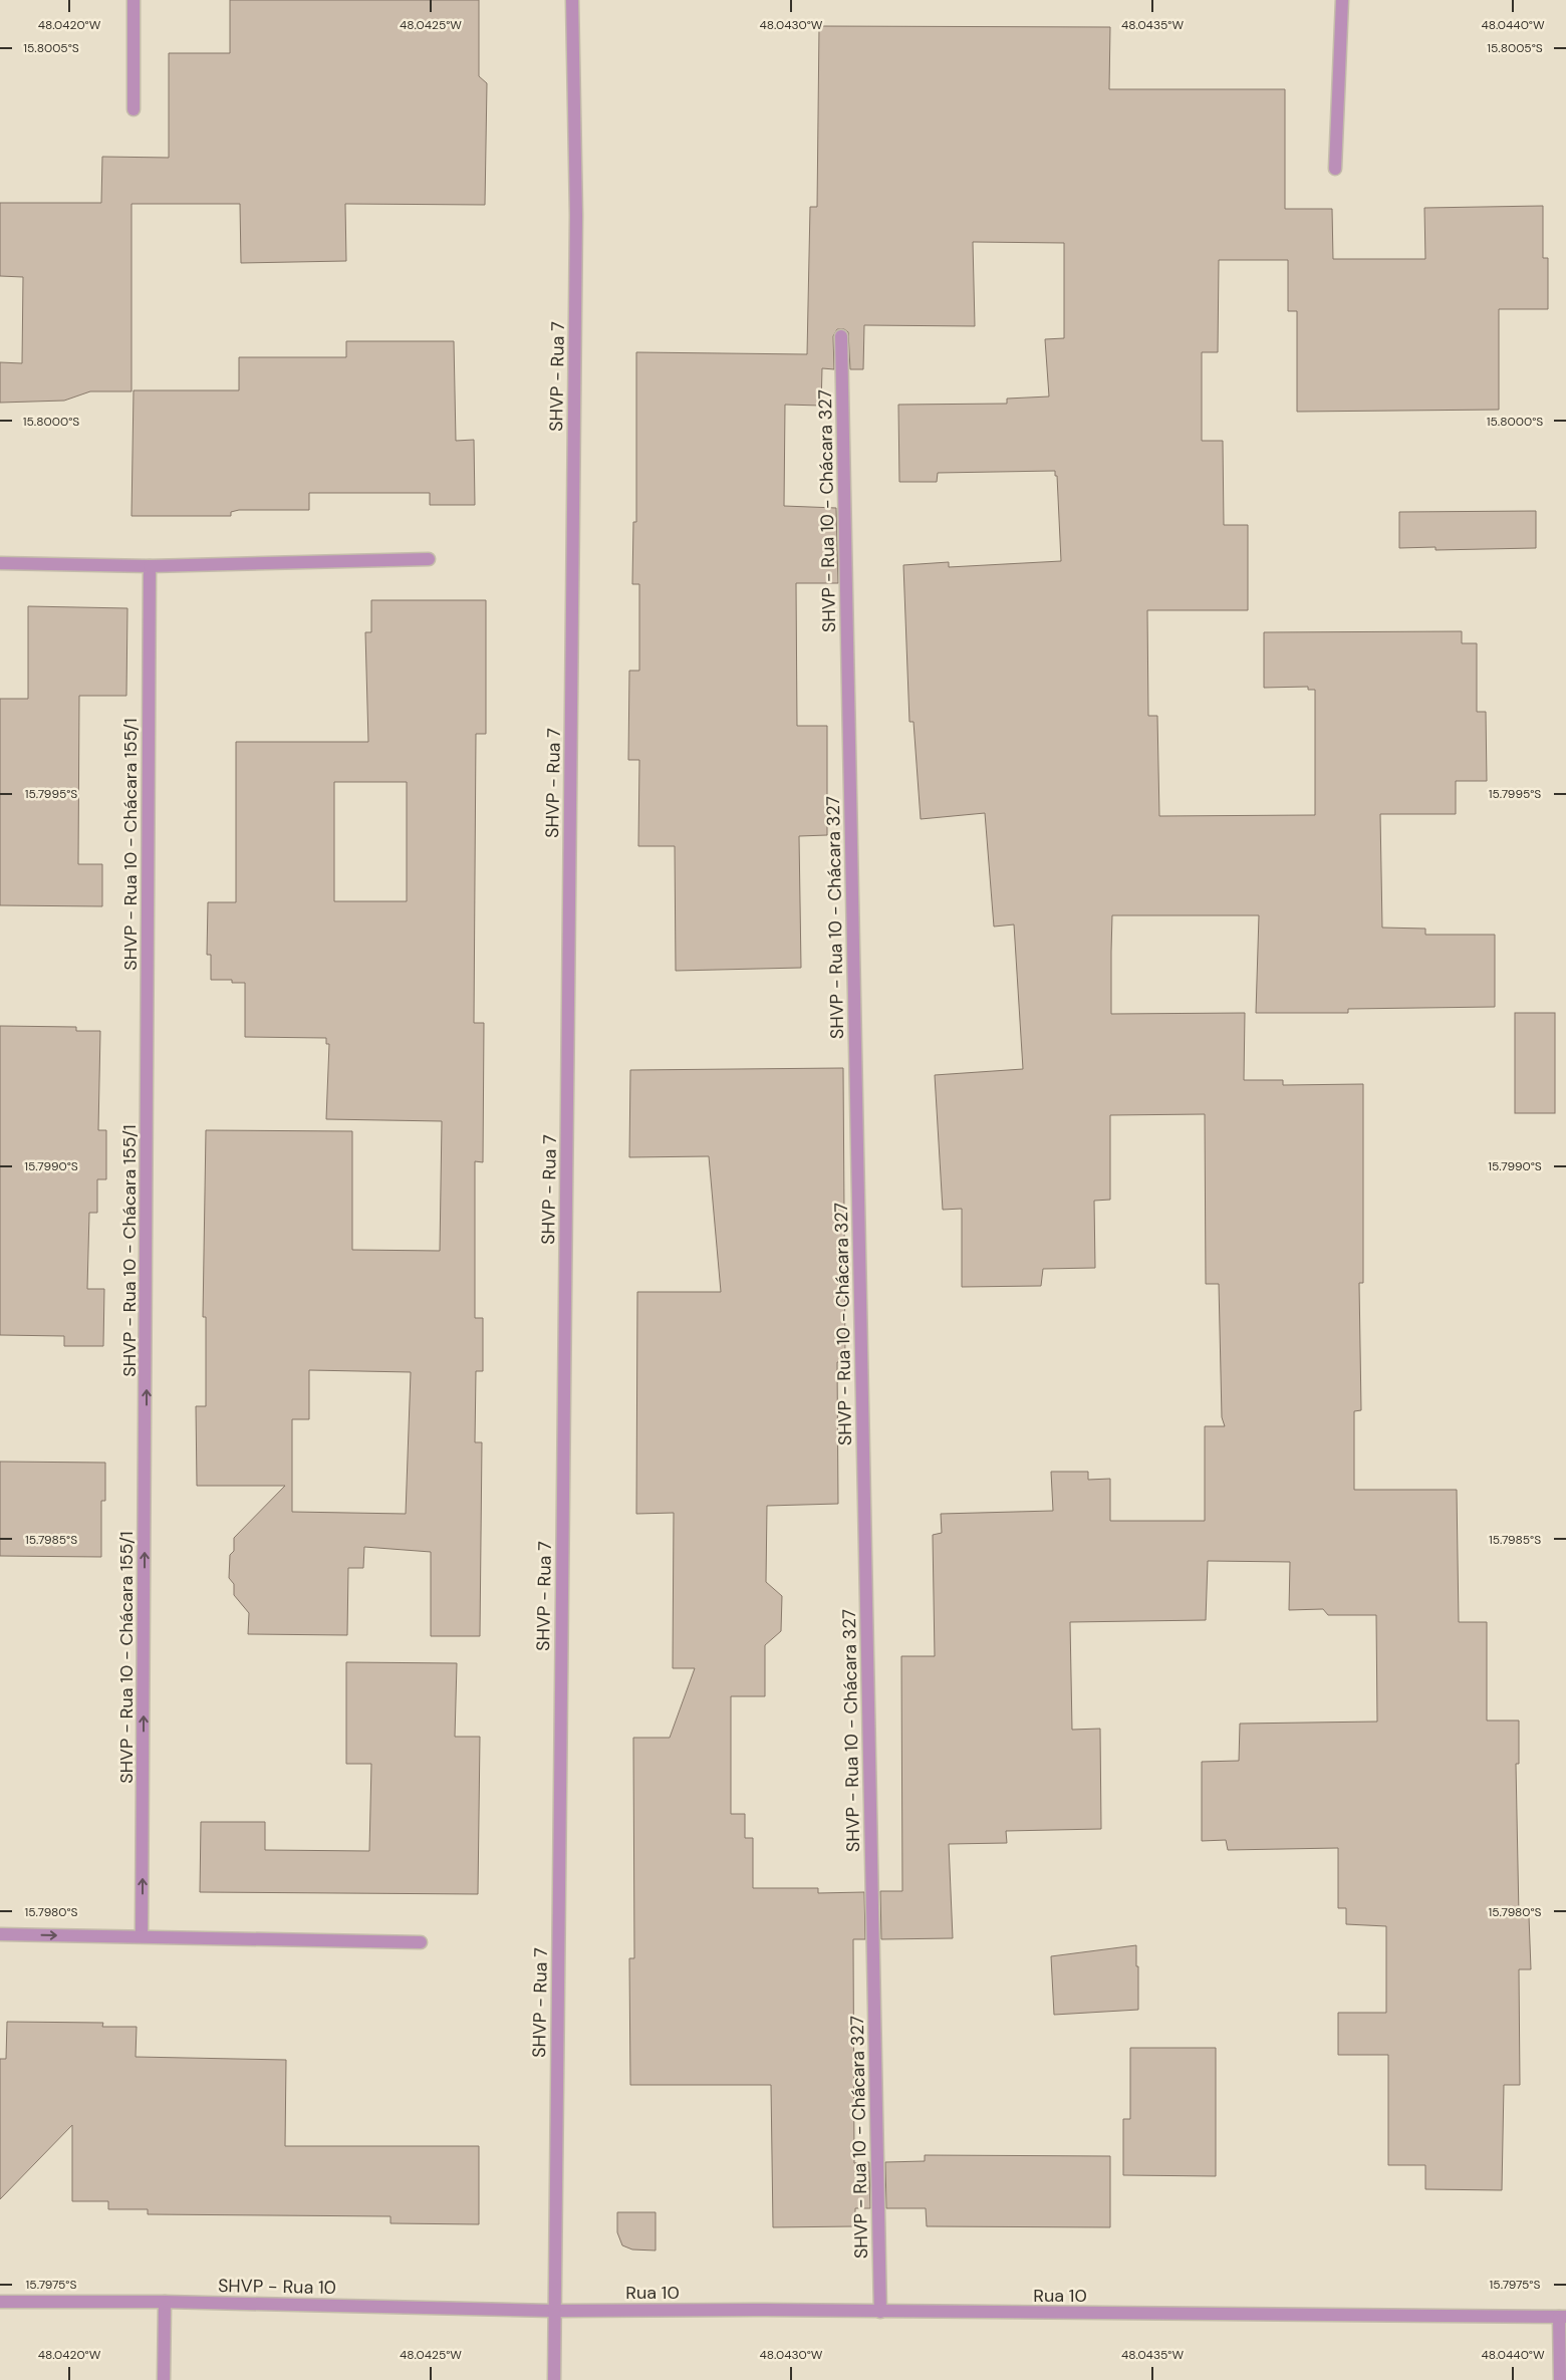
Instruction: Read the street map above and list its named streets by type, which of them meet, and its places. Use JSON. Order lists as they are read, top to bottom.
{
  "streets": {
    "street": [
      "SHVP - Rua 7",
      "SHVP - Rua 10 - Chácara 327",
      "SHVP - Rua 10 - Chácara 155/1",
      "SHVP - Rua 10",
      "Rua 10"
    ]
  },
  "crossings": [
    ["SHVP - Rua 7", "SHVP - Rua 10"],
    ["SHVP - Rua 7", "Rua 10"],
    ["SHVP - Rua 10 - Chácara 327", "Rua 10"],
    ["SHVP - Rua 10", "Rua 10"]
  ],
  "one_way": ["SHVP - Rua 10 - Chácara 155/1"],
  "coordinates": [
    "48.0420°W",
    "48.0425°W",
    "48.0430°W",
    "48.0435°W",
    "48.0440°W",
    "15.8005°S",
    "15.8000°S",
    "15.7995°S",
    "15.7990°S",
    "15.7985°S",
    "15.7980°S",
    "15.7975°S"
  ]
}
